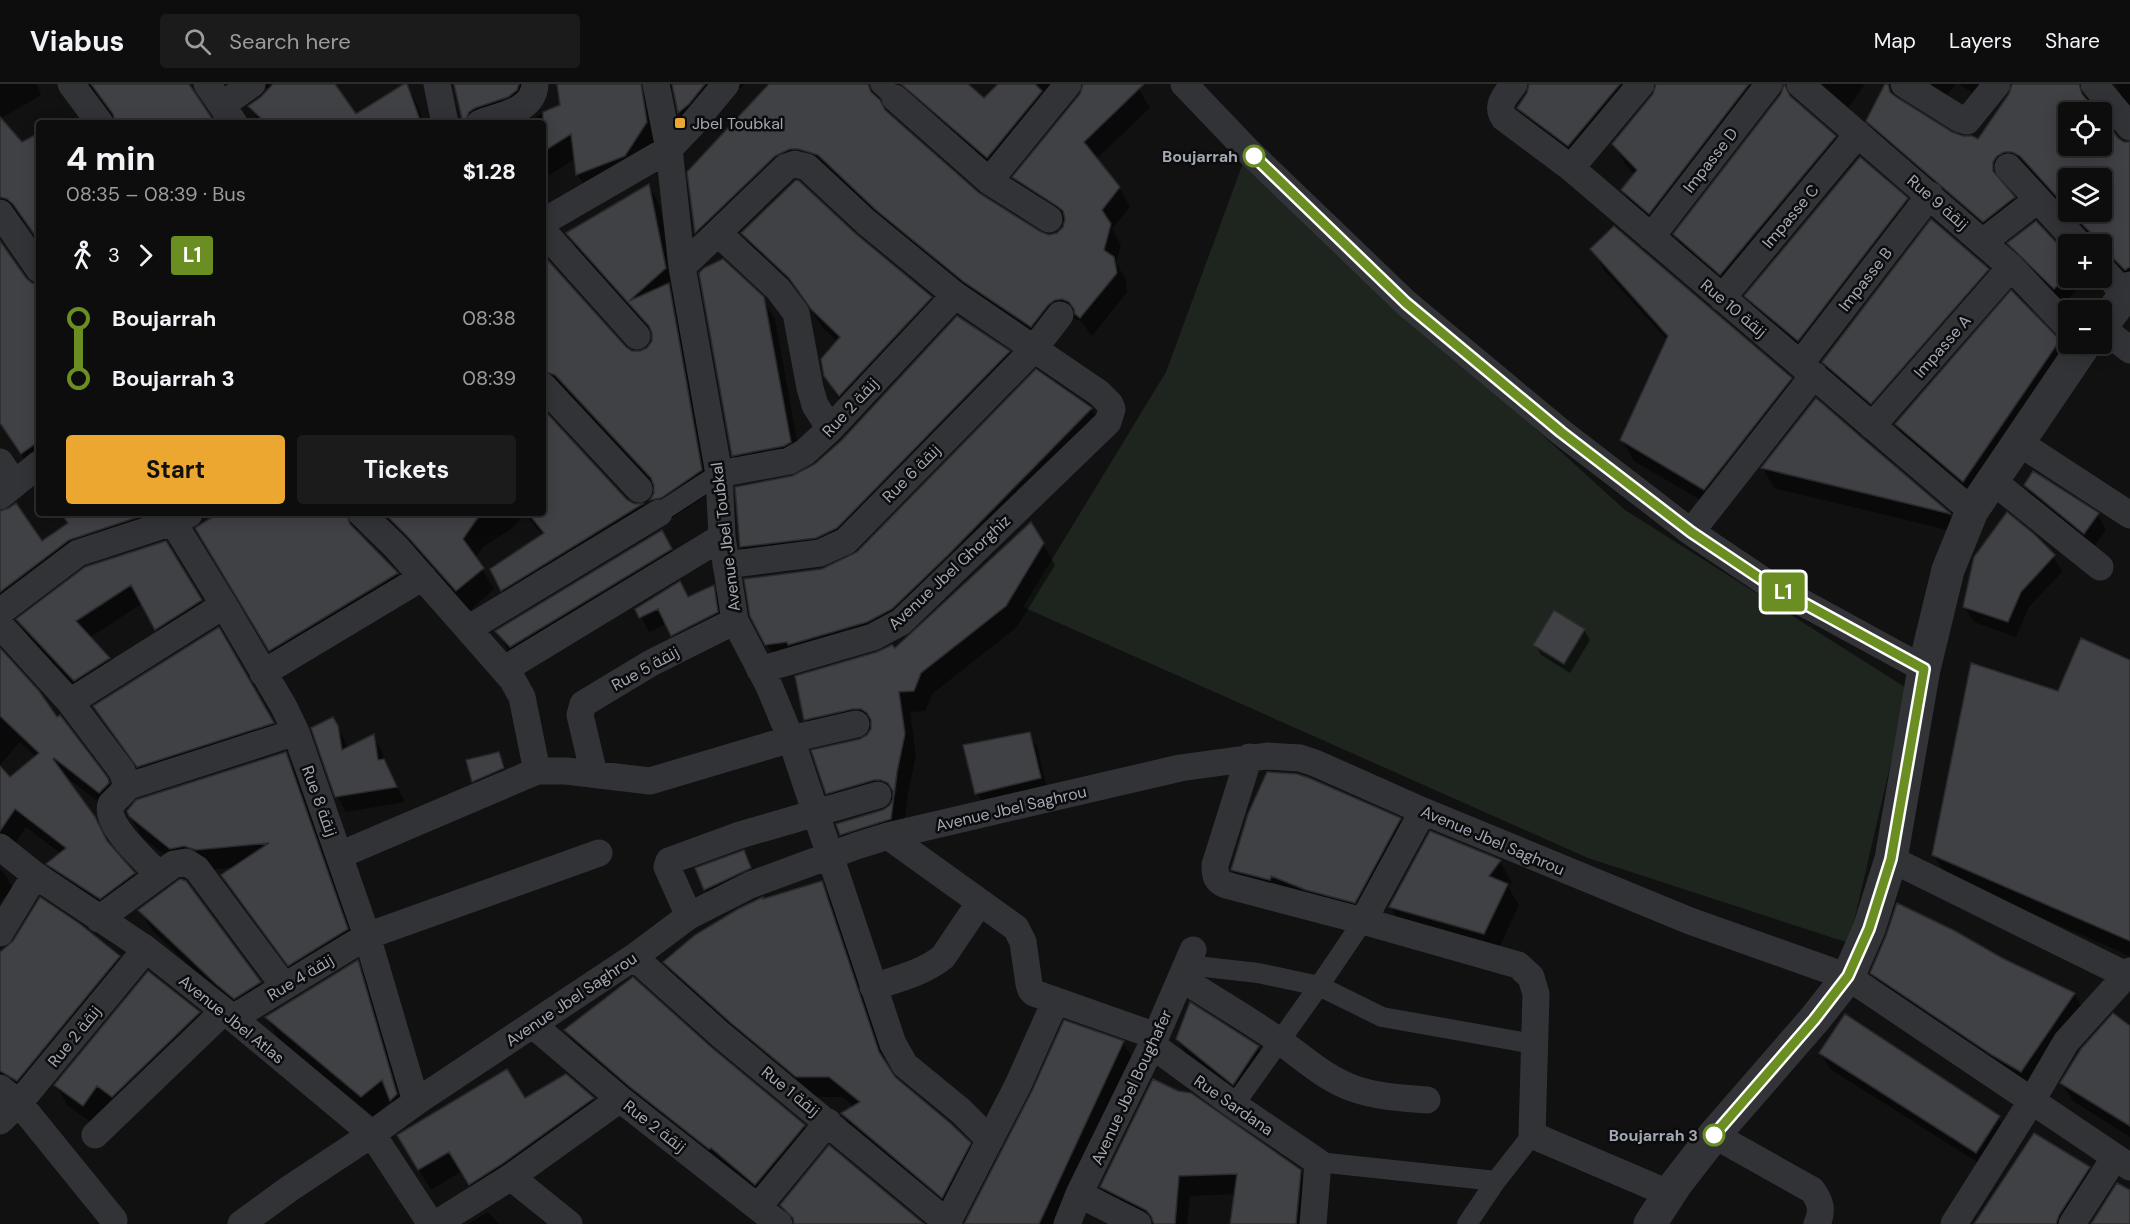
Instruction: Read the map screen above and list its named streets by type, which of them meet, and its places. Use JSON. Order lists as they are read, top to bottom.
{
  "streets": {
    "street": [
      "Impasse D",
      "Rue 9 زنقة",
      "Impasse C",
      "Impasse B",
      "Rue 10 زنقة",
      "Impasse A",
      "Rue 2 زنقة",
      "Rue 6 زنقة",
      "Avenue Jbel Toubkal",
      "Avenue Jbel Ghorghiz",
      "Rue 5 زنقة",
      "Rue 8 زنقة",
      "Avenue Jbel Saghrou",
      "Rue 4 زنقة",
      "Avenue Jbel Atlas",
      "Avenue Jbel Boughafer",
      "Rue 1 زنقة",
      "Rue Sardana"
    ]
  },
  "crossings": [
    ["Impasse D", "Rue 10 زنقة"],
    ["Rue 9 زنقة", "Impasse C"],
    ["Rue 9 زنقة", "Impasse B"],
    ["Rue 9 زنقة", "Impasse A"],
    ["Impasse C", "Rue 10 زنقة"],
    ["Impasse B", "Rue 10 زنقة"],
    ["Rue 10 زنقة", "Impasse A"],
    ["Rue 2 زنقة", "Avenue Jbel Toubkal"],
    ["Rue 2 زنقة", "Avenue Jbel Saghrou"],
    ["Rue 2 زنقة", "Avenue Jbel Atlas"],
    ["Rue 6 زنقة", "Avenue Jbel Toubkal"],
    ["Rue 6 زنقة", "Avenue Jbel Ghorghiz"],
    ["Avenue Jbel Toubkal", "Avenue Jbel Ghorghiz"],
    ["Avenue Jbel Toubkal", "Rue 5 زنقة"],
    ["Avenue Jbel Toubkal", "Avenue Jbel Saghrou"],
    ["Rue 8 زنقة", "Avenue Jbel Saghrou"],
    ["Rue 8 زنقة", "Rue 4 زنقة"],
    ["Avenue Jbel Saghrou", "Avenue Jbel Atlas"],
    ["Avenue Jbel Saghrou", "Rue 1 زنقة"],
    ["Avenue Jbel Saghrou", "Rue Sardana"],
    ["Rue 4 زنقة", "Avenue Jbel Atlas"],
    ["Avenue Jbel Boughafer", "Rue Sardana"]
  ],
  "places": {
    "transit": ["Jbel Toubkal"],
    "other": ["Boujarrah", "Boujarrah 3"]
  },
  "lines": ["bus line L1"],
  "page": {
    "header": "Viabus",
    "search": "Search here",
    "nav": ["Map", "Layers", "Share"],
    "on_map": "L1",
    "map_buttons": ["+", "−"],
    "heading": ["4 min", "08:35 – 08:39 · Bus", "$1.28"],
    "legs": ["3", "L1"],
    "list": [
      {
        "name": "Boujarrah",
        "value": "08:38"
      },
      {
        "name": "Boujarrah 3",
        "value": "08:39"
      }
    ],
    "buttons": ["Start", "Tickets"]
  }
}
